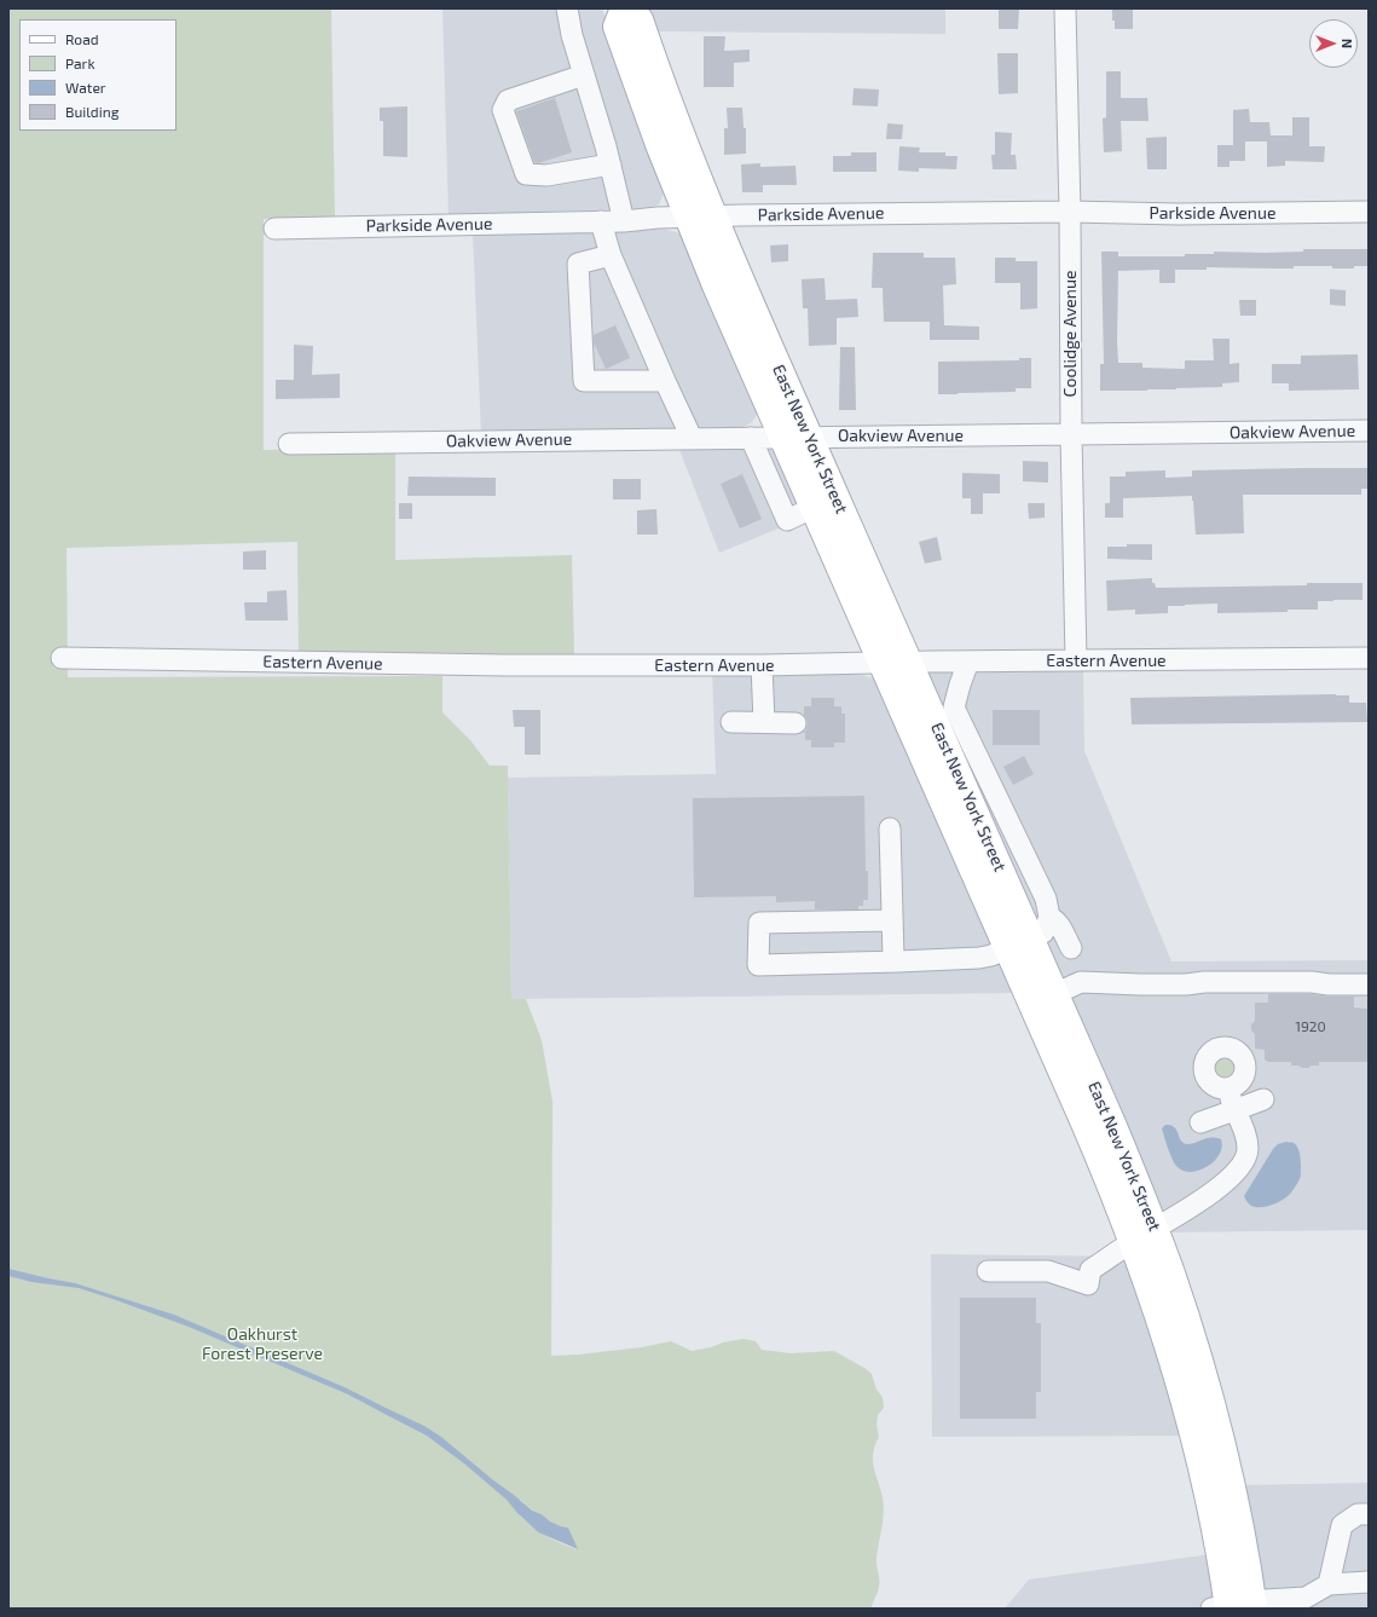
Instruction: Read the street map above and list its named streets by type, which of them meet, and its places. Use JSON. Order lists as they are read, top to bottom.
{
  "streets": {
    "main road": ["East New York Street"],
    "street": [
      "Parkside Avenue",
      "Coolidge Avenue",
      "Oakview Avenue",
      "Eastern Avenue"
    ]
  },
  "crossings": [
    ["Parkside Avenue", "Coolidge Avenue"],
    ["Parkside Avenue", "East New York Street"],
    ["Coolidge Avenue", "Oakview Avenue"],
    ["Coolidge Avenue", "Eastern Avenue"],
    ["Oakview Avenue", "East New York Street"],
    ["East New York Street", "Eastern Avenue"]
  ],
  "parks": ["Oakhurst Forest Preserve"],
  "house_numbers": ["1920"],
  "legend": [
    "Road",
    "Park",
    "Water",
    "Building"
  ],
  "north": "right"
}
